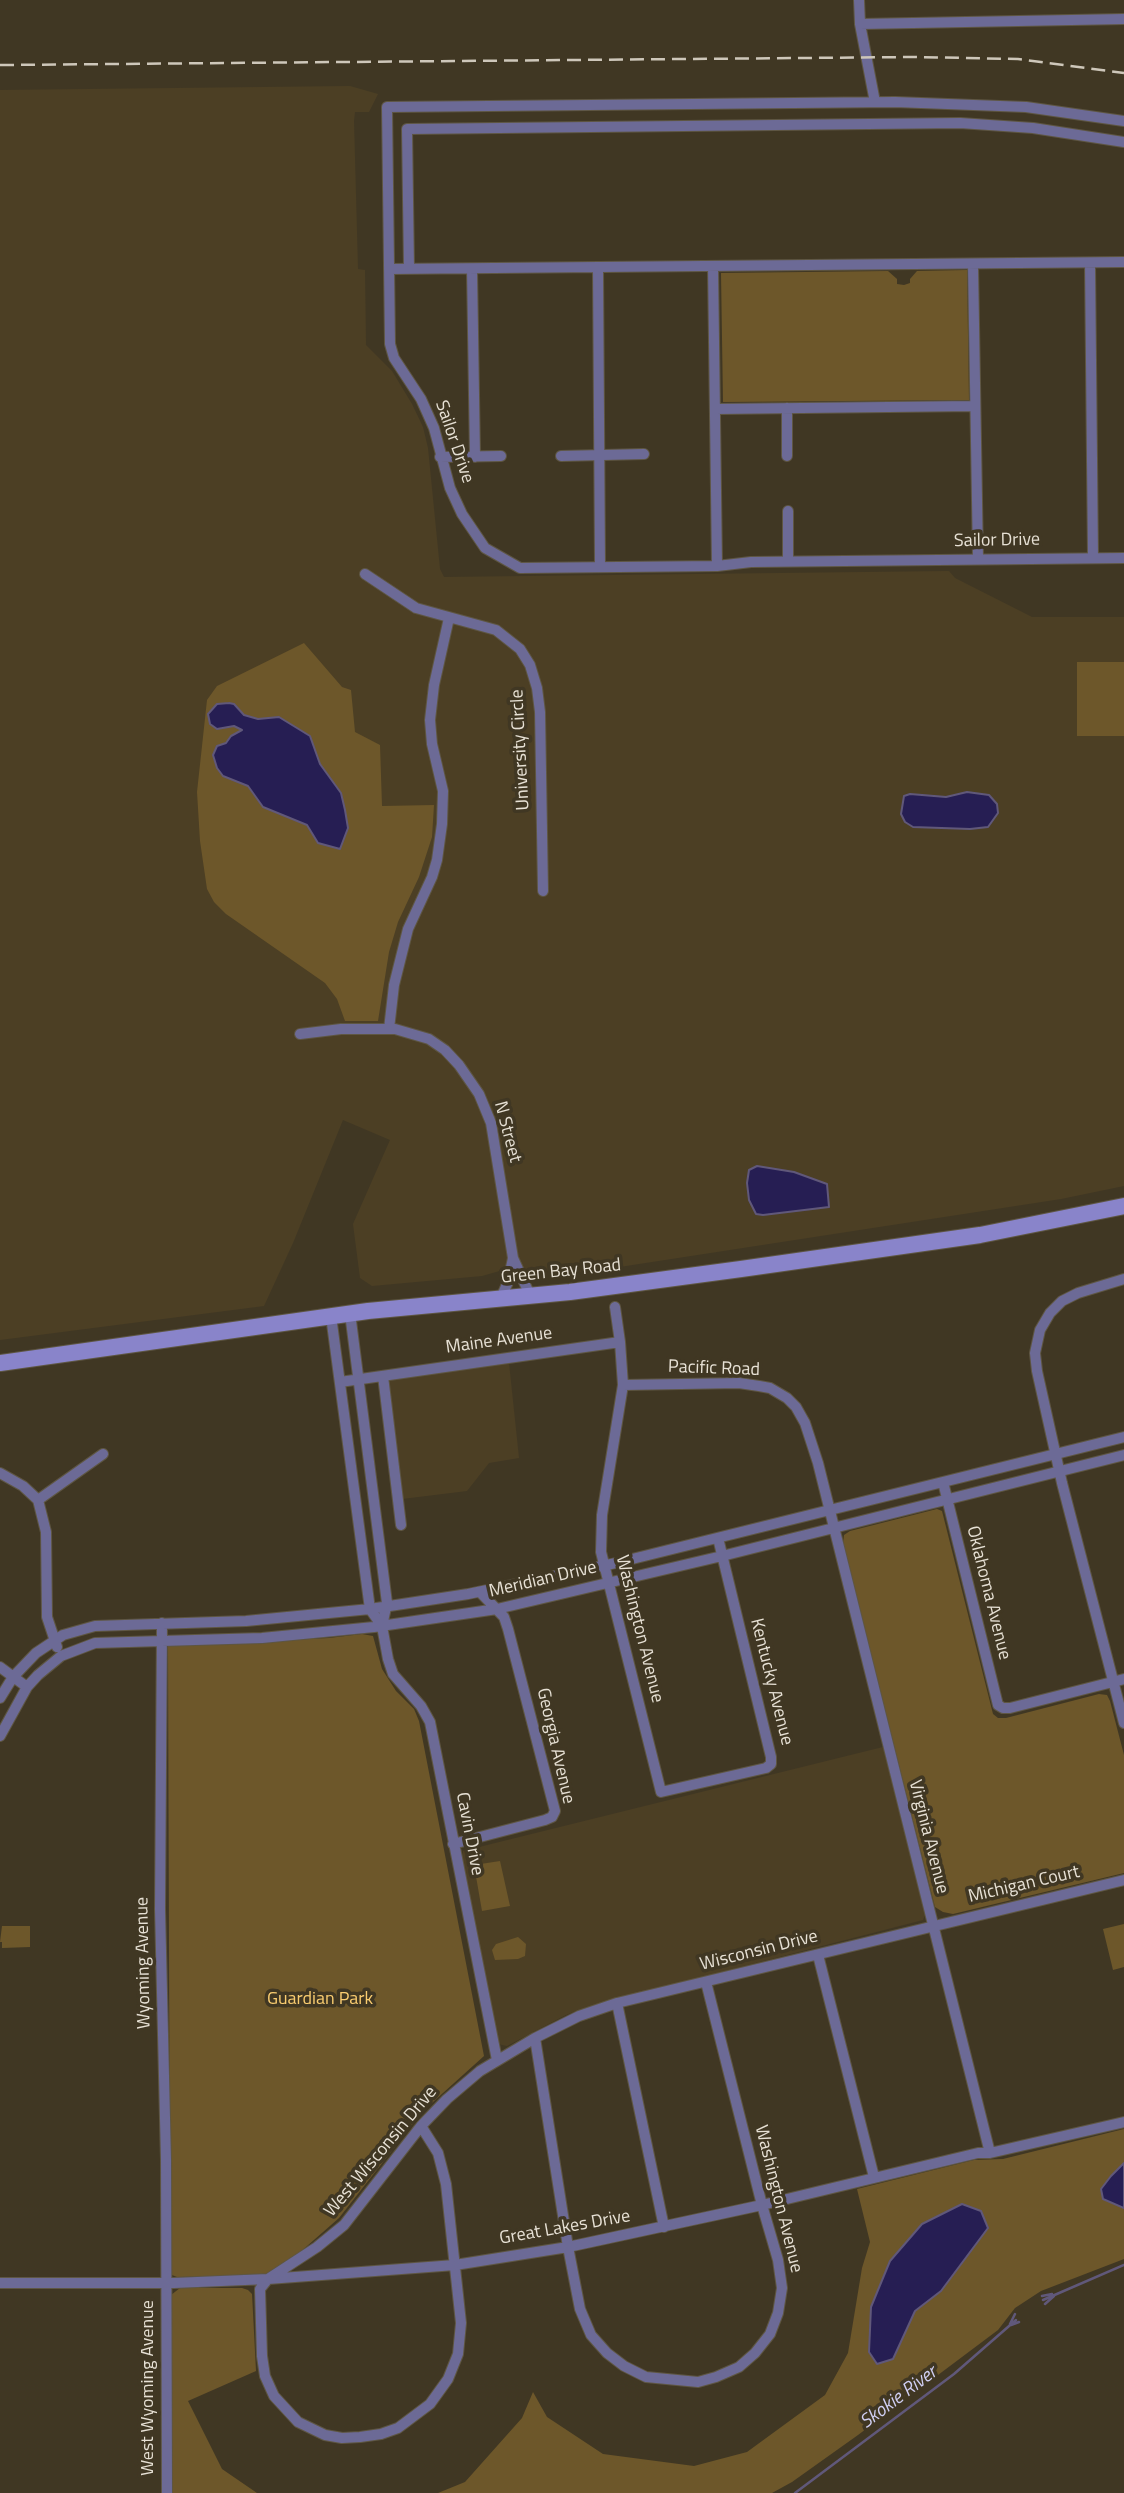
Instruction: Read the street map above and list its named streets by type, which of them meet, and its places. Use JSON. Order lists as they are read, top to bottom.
{
  "streets": {
    "main road": ["Green Bay Road"],
    "street": [
      "Sailor Drive",
      "University Circle",
      "N Street",
      "Maine Avenue",
      "Pacific Road",
      "Meridian Drive",
      "Oklahoma Avenue",
      "Washington Avenue",
      "Kentucky Avenue",
      "Georgia Avenue",
      "Cavin Drive",
      "Virginia Avenue",
      "Michigan Court",
      "Wisconsin Drive",
      "Wyoming Avenue",
      "West Wisconsin Drive",
      "Great Lakes Drive",
      "West Wyoming Avenue"
    ]
  },
  "crossings": [
    ["N Street", "Green Bay Road"],
    ["Green Bay Road", "Cavin Drive"],
    ["Maine Avenue", "Washington Avenue"],
    ["Maine Avenue", "Cavin Drive"],
    ["Pacific Road", "Meridian Drive"],
    ["Pacific Road", "Washington Avenue"],
    ["Pacific Road", "Virginia Avenue"],
    ["Meridian Drive", "Oklahoma Avenue"],
    ["Meridian Drive", "Washington Avenue"],
    ["Meridian Drive", "Kentucky Avenue"],
    ["Meridian Drive", "Georgia Avenue"],
    ["Meridian Drive", "Cavin Drive"],
    ["Meridian Drive", "Virginia Avenue"],
    ["Meridian Drive", "Wyoming Avenue"],
    ["Washington Avenue", "Kentucky Avenue"],
    ["Washington Avenue", "Wisconsin Drive"],
    ["Washington Avenue", "West Wisconsin Drive"],
    ["Washington Avenue", "Great Lakes Drive"],
    ["Georgia Avenue", "Cavin Drive"],
    ["Cavin Drive", "West Wisconsin Drive"],
    ["Virginia Avenue", "Michigan Court"],
    ["Virginia Avenue", "Wisconsin Drive"],
    ["Virginia Avenue", "Great Lakes Drive"],
    ["Michigan Court", "Wisconsin Drive"],
    ["Wisconsin Drive", "West Wisconsin Drive"],
    ["Wyoming Avenue", "Great Lakes Drive"],
    ["Wyoming Avenue", "West Wyoming Avenue"],
    ["West Wisconsin Drive", "Great Lakes Drive"],
    ["Great Lakes Drive", "West Wyoming Avenue"]
  ],
  "water": ["Skokie River"],
  "parks": ["Guardian Park"]
}
